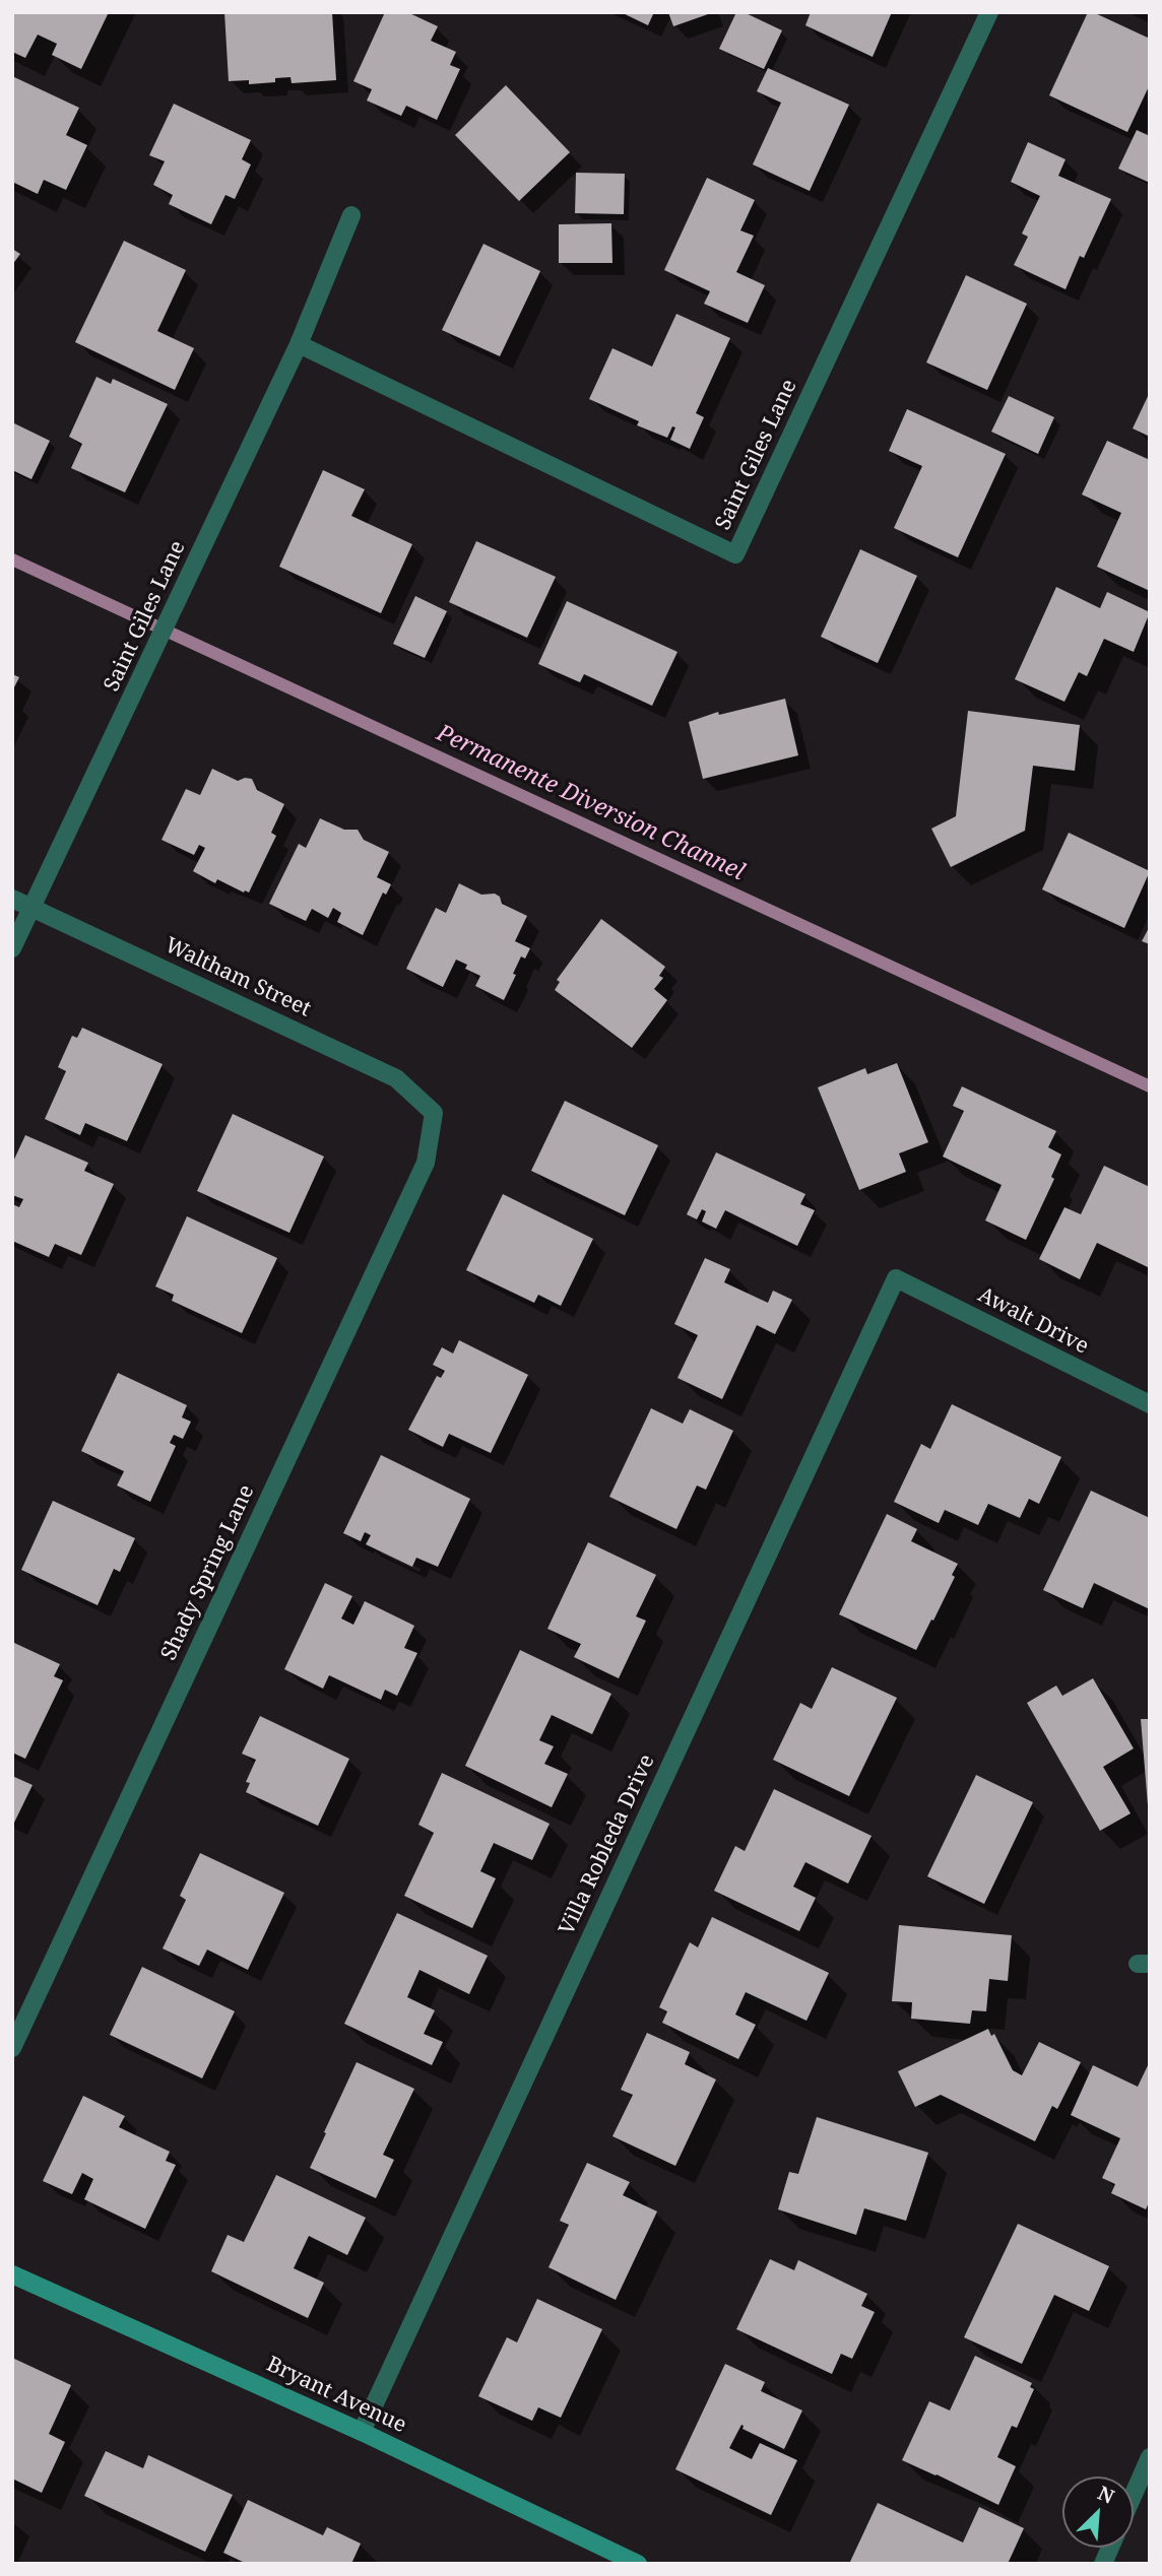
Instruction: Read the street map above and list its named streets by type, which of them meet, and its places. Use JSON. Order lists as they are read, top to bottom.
{
  "streets": {
    "street": [
      "Saint Giles Lane",
      "Waltham Street",
      "Awalt Drive",
      "Shady Spring Lane",
      "Villa Robleda Drive",
      "Bryant Avenue"
    ]
  },
  "crossings": [
    ["Saint Giles Lane", "Waltham Street"],
    ["Waltham Street", "Shady Spring Lane"],
    ["Awalt Drive", "Villa Robleda Drive"],
    ["Villa Robleda Drive", "Bryant Avenue"]
  ],
  "water": ["Permanente Diversion Channel"],
  "north": "top right"
}
